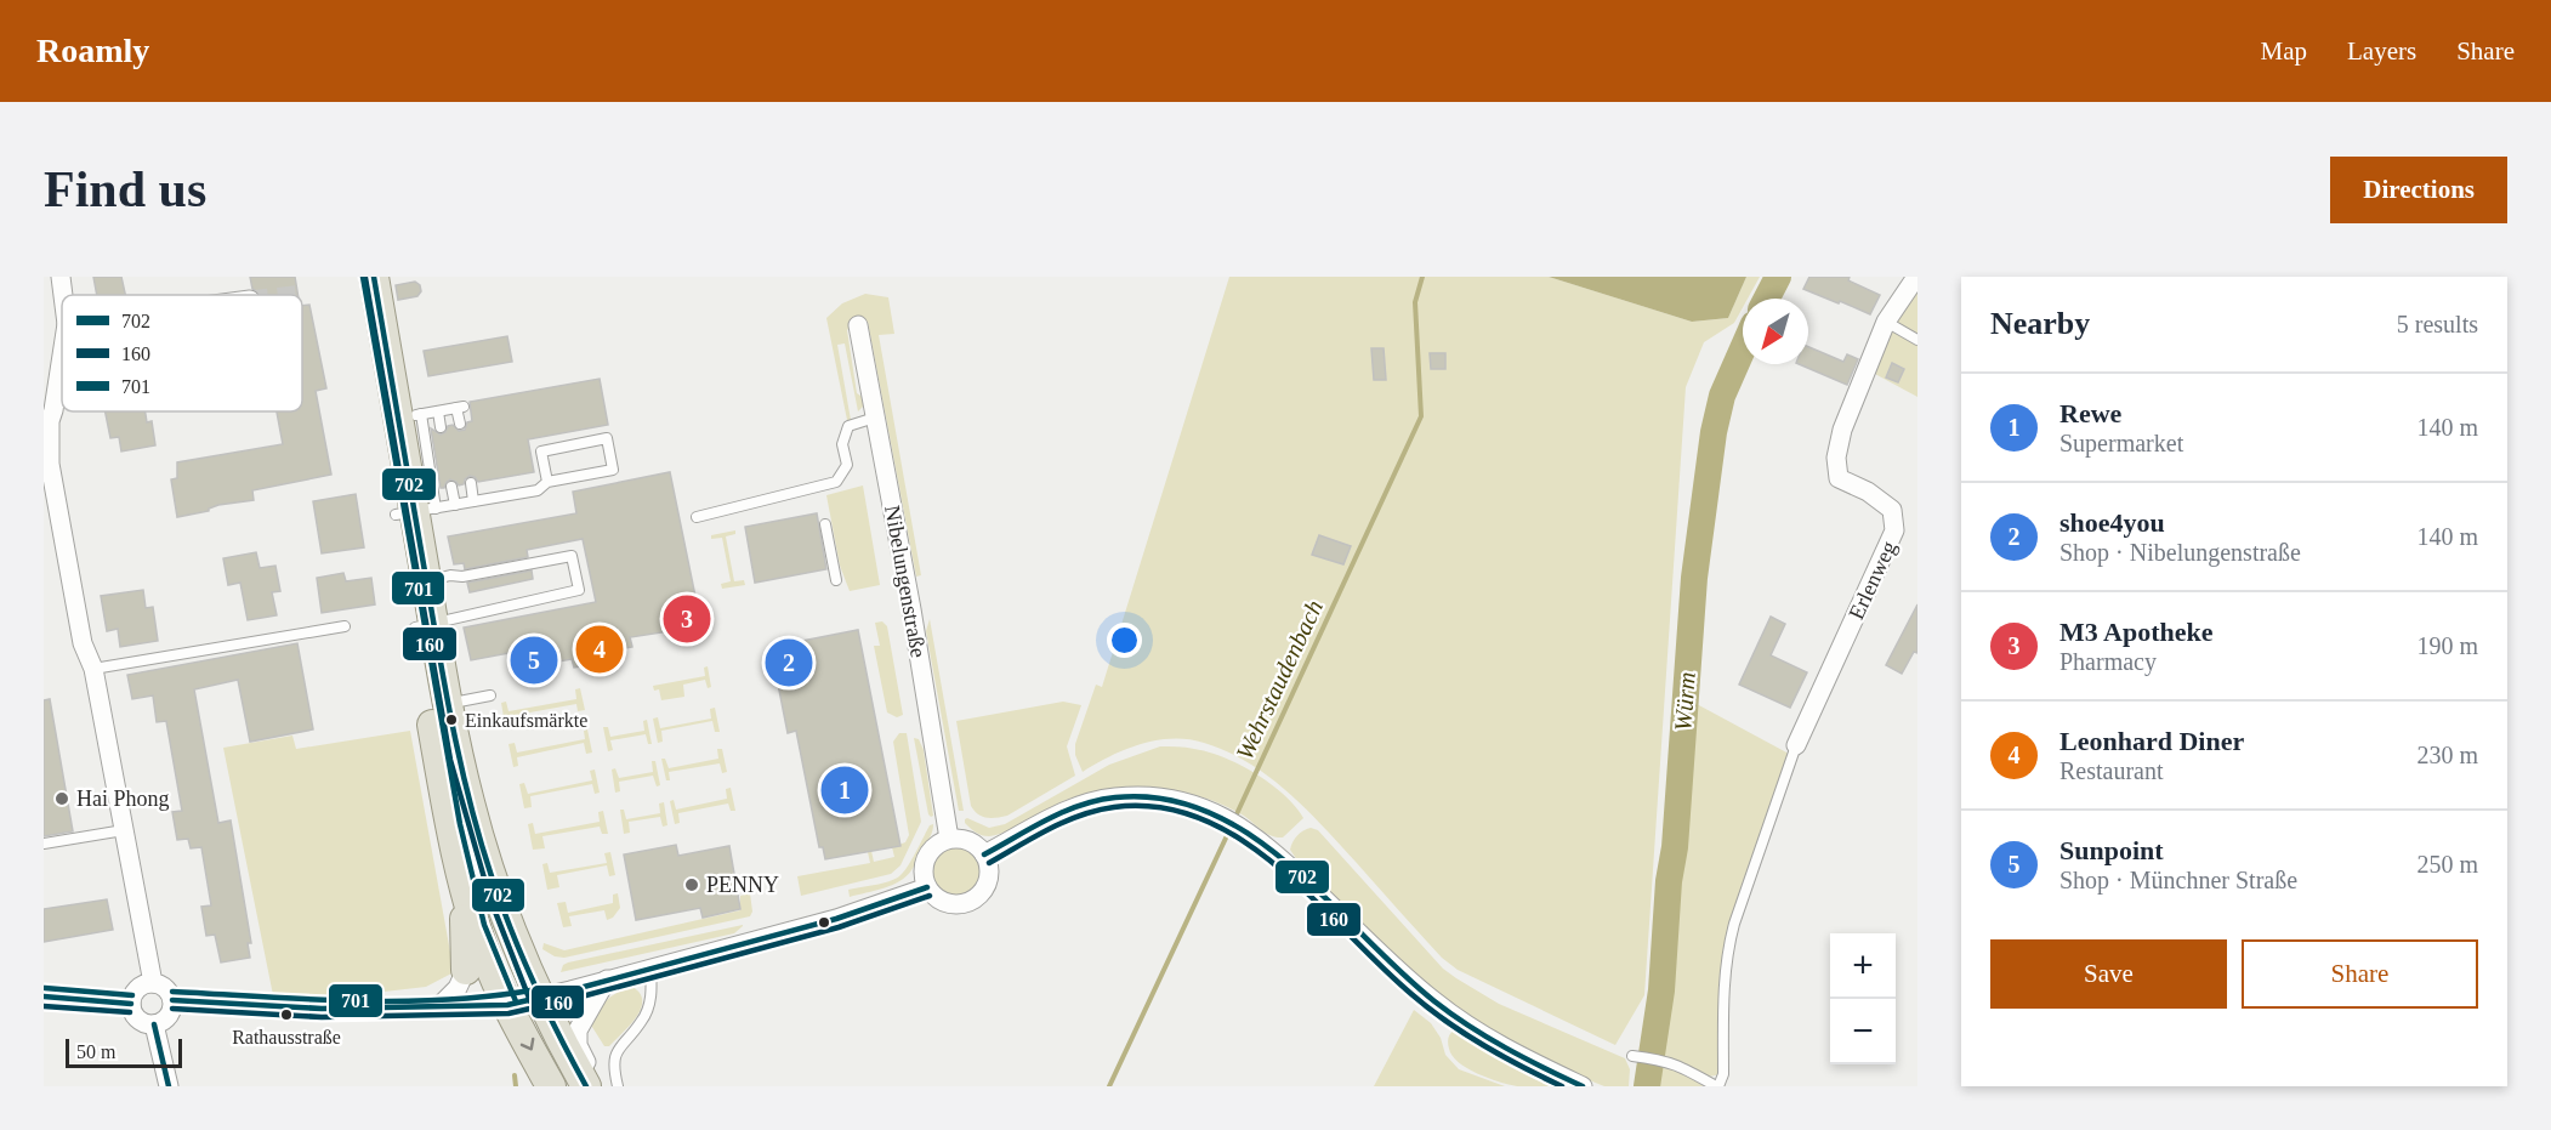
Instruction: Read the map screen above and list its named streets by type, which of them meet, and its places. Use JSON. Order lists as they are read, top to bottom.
{
  "streets": {
    "street": ["Erlenweg", "Nibelungenstraße"]
  },
  "water": ["Wehrstaudenbach", "Würm"],
  "places": [
    "Einkaufsmärkte",
    "Hai Phong",
    "PENNY",
    "Rathausstraße"
  ],
  "lines": ["transit line 702", "transit line 701", "transit line 160"],
  "legend": ["702", "160", "701"],
  "scale_bar": "50 m",
  "north": "bottom left",
  "page": {
    "header": "Roamly",
    "nav": ["Map", "Layers", "Share"],
    "buttons": [
      "Directions",
      ["Save", "Share"]
    ],
    "title": "Find us",
    "heading": ["Nearby", "5 results"],
    "list": [
      {
        "mark": "1",
        "name": "Rewe",
        "note": "Supermarket",
        "value": "140 m"
      },
      {
        "mark": "2",
        "name": "shoe4you",
        "note": "Shop · Nibelungenstraße",
        "value": "140 m"
      },
      {
        "mark": "3",
        "name": "M3 Apotheke",
        "note": "Pharmacy",
        "value": "190 m"
      },
      {
        "mark": "4",
        "name": "Leonhard Diner",
        "note": "Restaurant",
        "value": "230 m"
      },
      {
        "mark": "5",
        "name": "Sunpoint",
        "note": "Shop · Münchner Straße",
        "value": "250 m"
      }
    ],
    "pins": [
      "3",
      "4",
      "5",
      "2",
      "1"
    ],
    "map_buttons": ["+", "−"],
    "scale": "50 m"
  }
}
